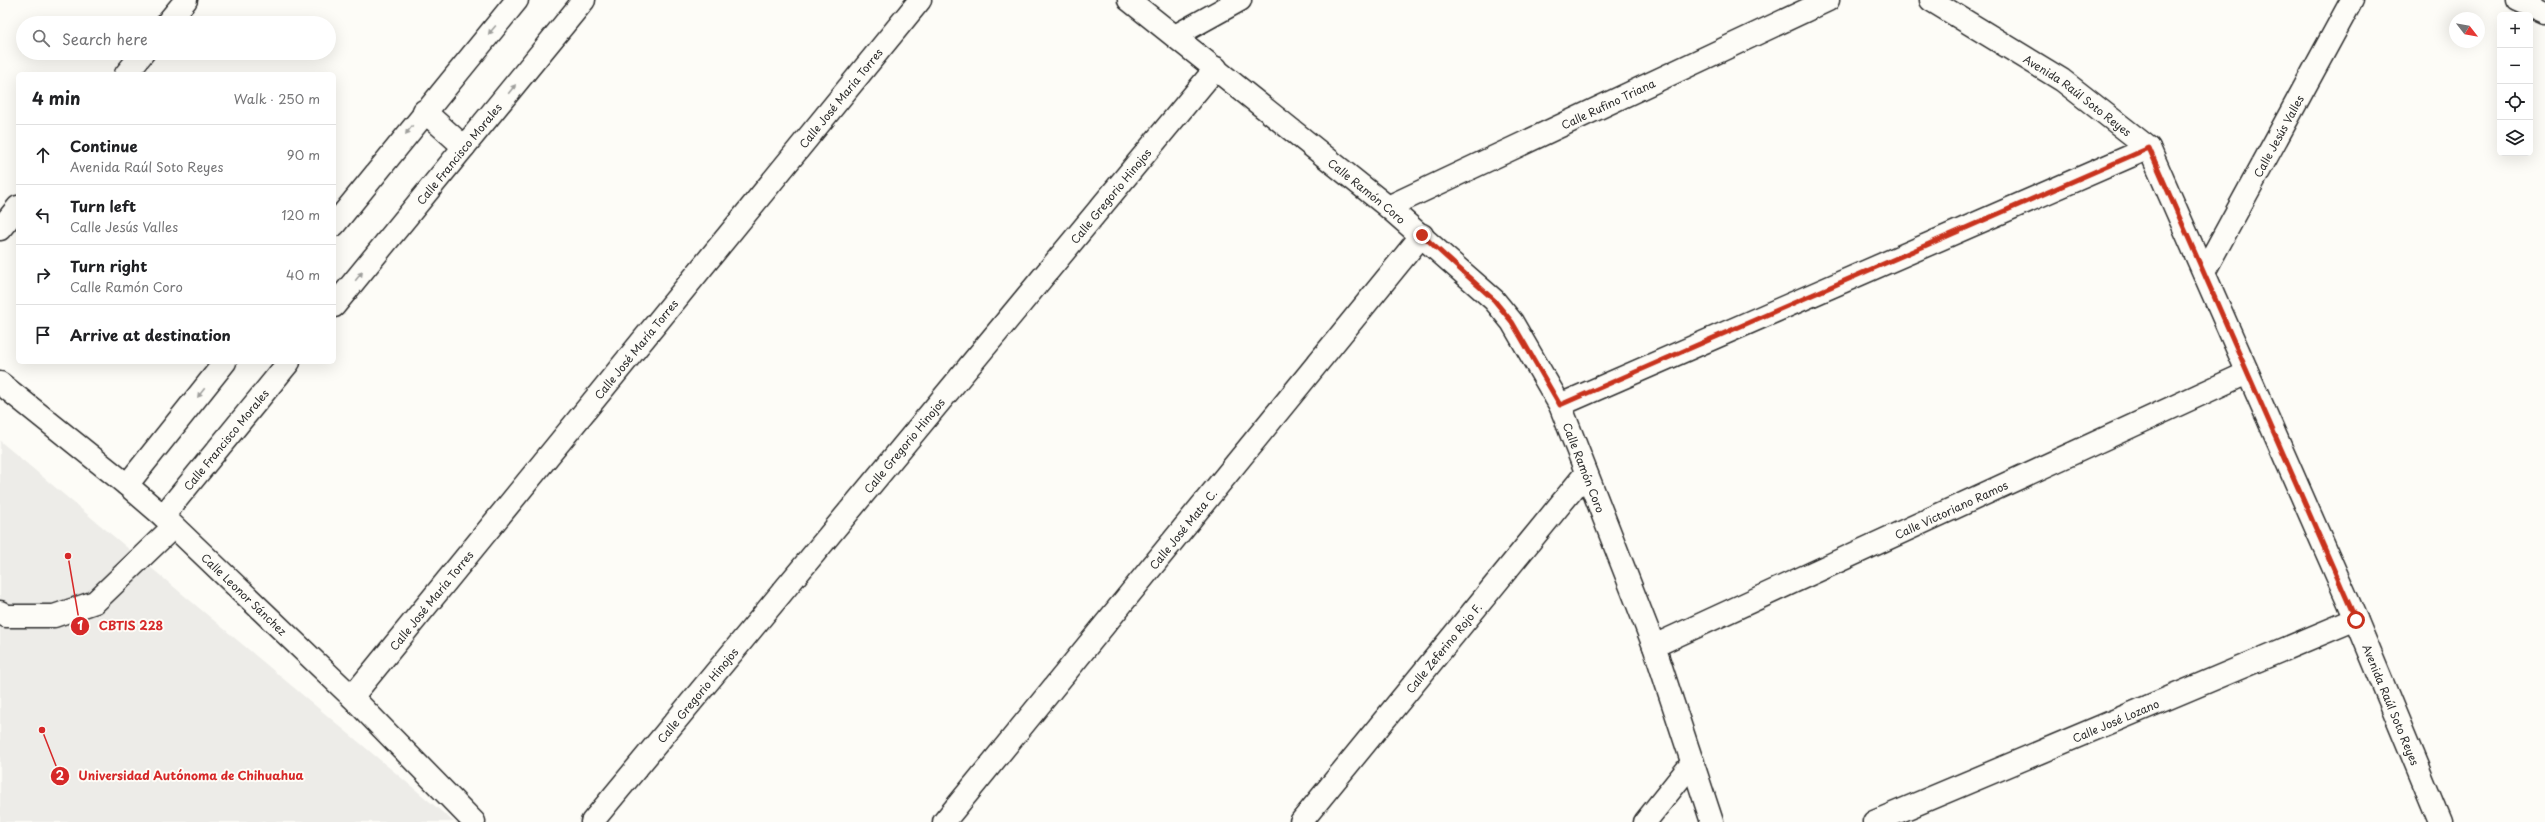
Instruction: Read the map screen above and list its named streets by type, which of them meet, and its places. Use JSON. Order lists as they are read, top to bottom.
{
  "streets": {
    "street": [
      "Avenida Raúl Soto Reyes",
      "Calle José María Torres",
      "Calle Rufino Triana",
      "Calle Jesús Valles",
      "Calle Francisco Morales",
      "Calle Ramón Coro",
      "Calle Gregorio Hinojos",
      "Calle Victoriano Ramos",
      "Calle José Mata C.",
      "Calle Leonor Sánchez",
      "Calle Zeferino Rojo F.",
      "Calle José Lozano"
    ]
  },
  "crossings": [
    ["Avenida Raúl Soto Reyes", "Calle Jesús Valles"],
    ["Avenida Raúl Soto Reyes", "Calle Victoriano Ramos"],
    ["Avenida Raúl Soto Reyes", "Calle José Lozano"],
    ["Calle José María Torres", "Calle Leonor Sánchez"],
    ["Calle Rufino Triana", "Calle Ramón Coro"],
    ["Calle Francisco Morales", "Calle Leonor Sánchez"],
    ["Calle Ramón Coro", "Calle Gregorio Hinojos"],
    ["Calle Ramón Coro", "Calle Victoriano Ramos"],
    ["Calle Ramón Coro", "Calle José Mata C."],
    ["Calle Ramón Coro", "Calle Zeferino Rojo F."]
  ],
  "places": ["CBTIS 228", "Universidad Autónoma de Chihuahua"],
  "north": "bottom right",
  "page": {
    "map_buttons": ["+", "−"],
    "search": "Search here",
    "heading": ["4 min", "Walk · 250 m"],
    "list": [
      ["Continue", "Avenida Raúl Soto Reyes", "90 m"],
      ["Turn left", "Calle Jesús Valles", "120 m"],
      ["Turn right", "Calle Ramón Coro", "40 m"],
      "Arrive at destination"
    ]
  }
}
